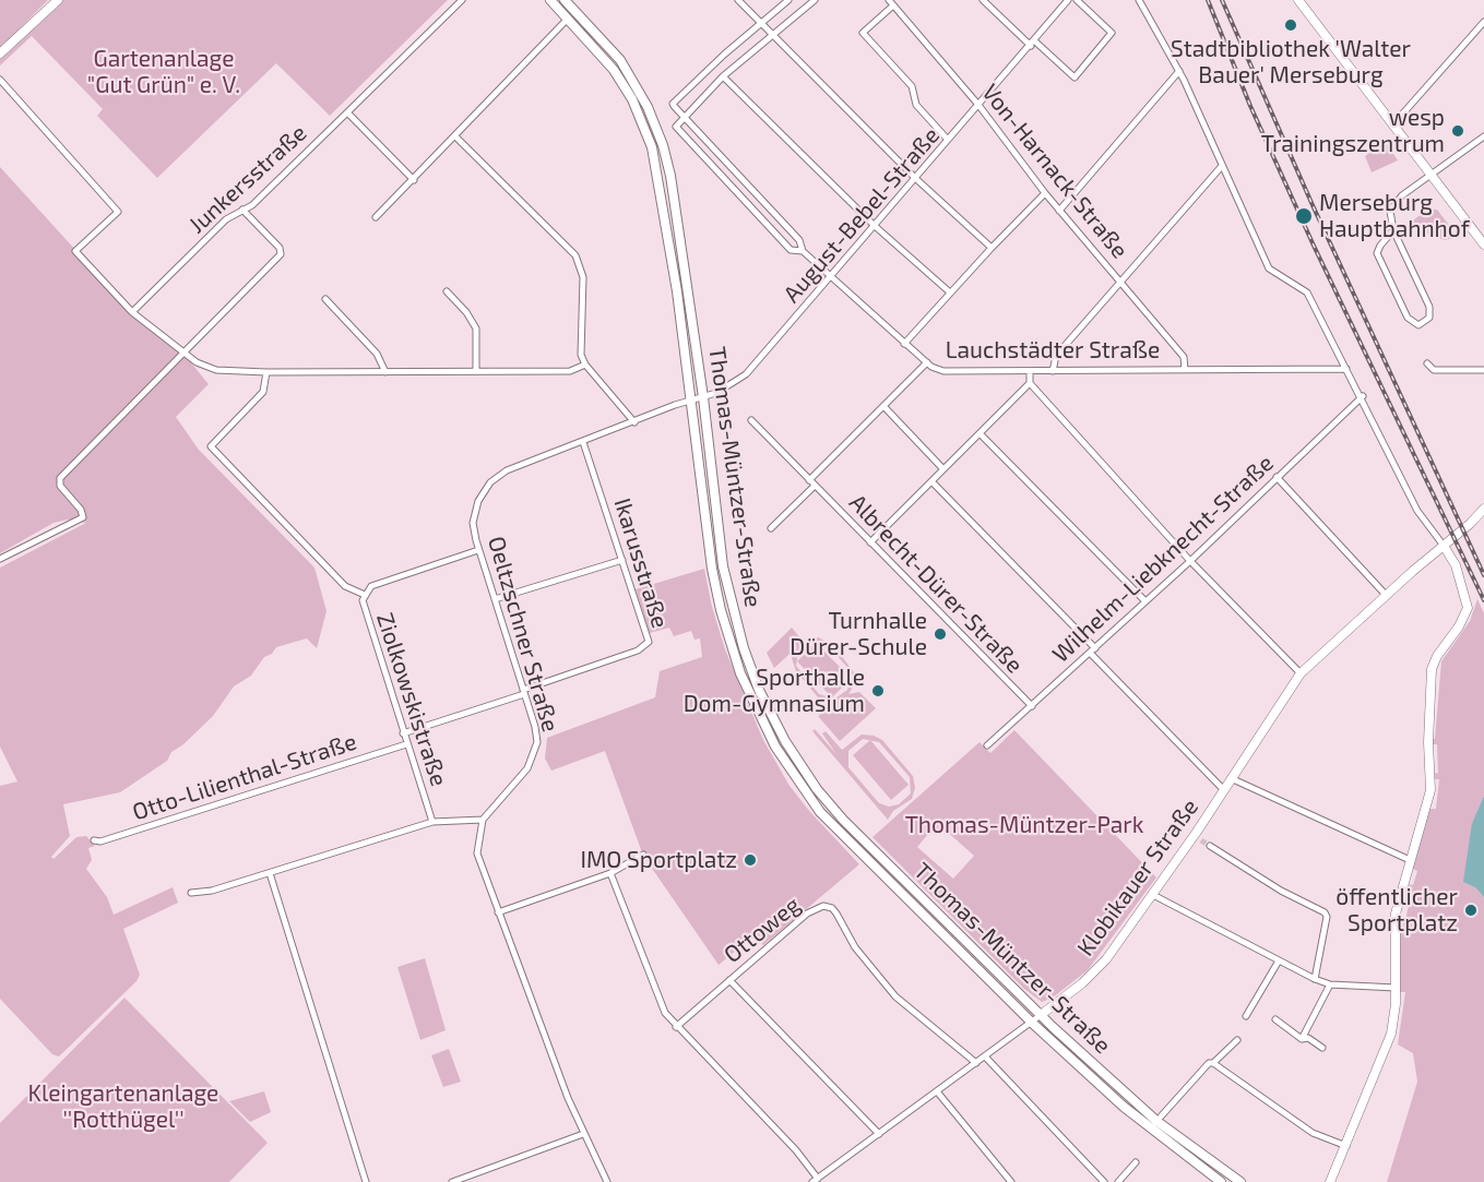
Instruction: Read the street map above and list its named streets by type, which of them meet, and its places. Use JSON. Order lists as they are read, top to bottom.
{
  "streets": {
    "main road": ["Thomas-Müntzer-Straße"],
    "street": [
      "Von-Harnack-Straße",
      "Junkersstraße",
      "August-Bebel-Straße",
      "Lauchstädter Straße",
      "Wilhelm-Liebknecht-Straße",
      "Ikarusstraße",
      "Albrecht-Dürer-Straße",
      "Oeltzschner Straße",
      "Ziolkowskistraße",
      "Otto-Lilienthal-Straße",
      "Klobikauer Straße",
      "Ottoweg"
    ]
  },
  "crossings": [
    ["Von-Harnack-Straße", "August-Bebel-Straße"],
    ["Von-Harnack-Straße", "Lauchstädter Straße"],
    ["August-Bebel-Straße", "Lauchstädter Straße"],
    ["August-Bebel-Straße", "Thomas-Müntzer-Straße"],
    ["August-Bebel-Straße", "Oeltzschner Straße"],
    ["Thomas-Müntzer-Straße", "Oeltzschner Straße"],
    ["Thomas-Müntzer-Straße", "Klobikauer Straße"],
    ["Wilhelm-Liebknecht-Straße", "Albrecht-Dürer-Straße"],
    ["Ikarusstraße", "Oeltzschner Straße"],
    ["Oeltzschner Straße", "Ziolkowskistraße"],
    ["Ziolkowskistraße", "Otto-Lilienthal-Straße"],
    ["Klobikauer Straße", "Ottoweg"]
  ],
  "parks": ["Gartenanlage \"Gut Grün\" e. V.", "Thomas-Müntzer-Park", "Kleingartenanlage ''Rotthügel''"],
  "places": [
    "Stadtbibliothek 'Walter Bauer' Merseburg",
    "wesp Trainingszentrum",
    "Merseburg Hauptbahnhof",
    "Turnhalle Dürer-Schule",
    "Sporthalle Dom-Gymnasium",
    "IMO Sportplatz",
    "öffentlicher Sportplatz"
  ]
}
